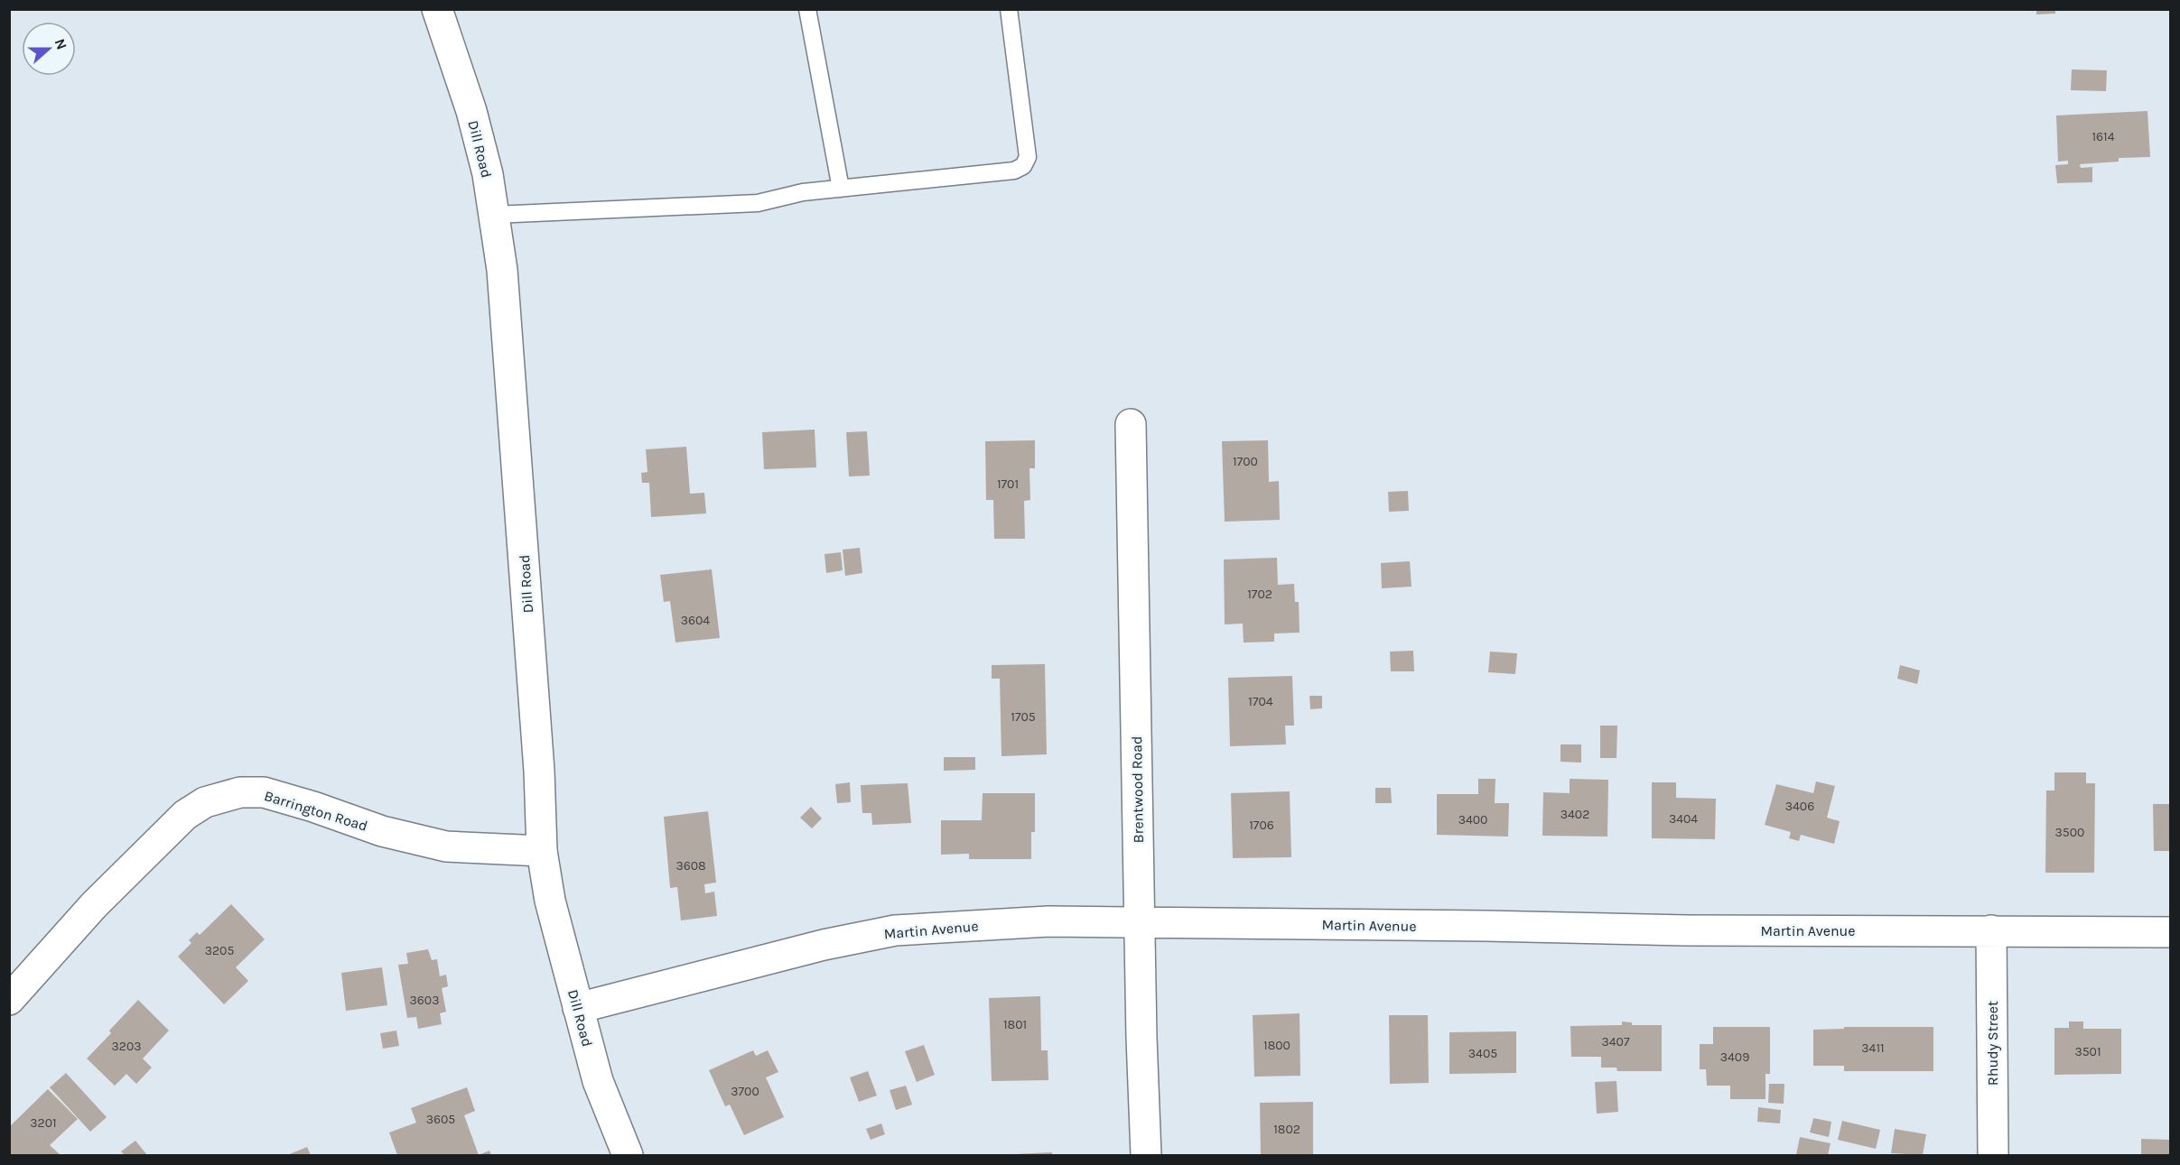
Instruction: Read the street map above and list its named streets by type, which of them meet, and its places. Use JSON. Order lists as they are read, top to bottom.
{
  "streets": {
    "street": [
      "Dill Road",
      "Brentwood Road",
      "Barrington Road",
      "Martin Avenue",
      "Rhudy Street"
    ]
  },
  "crossings": [
    ["Dill Road", "Barrington Road"],
    ["Dill Road", "Martin Avenue"],
    ["Brentwood Road", "Martin Avenue"],
    ["Martin Avenue", "Rhudy Street"]
  ],
  "house_numbers": [
    "1614",
    "1700",
    "1701",
    "1702",
    "3604",
    "1704",
    "1705",
    "3406",
    "3402",
    "3404",
    "3400",
    "1706",
    "3500",
    "3608",
    "3205",
    "3603",
    "1801",
    "3407",
    "1800",
    "3203",
    "3411",
    "3501",
    "3405",
    "3409",
    "3700",
    "3605",
    "3201",
    "1802"
  ],
  "north": "right"
}
